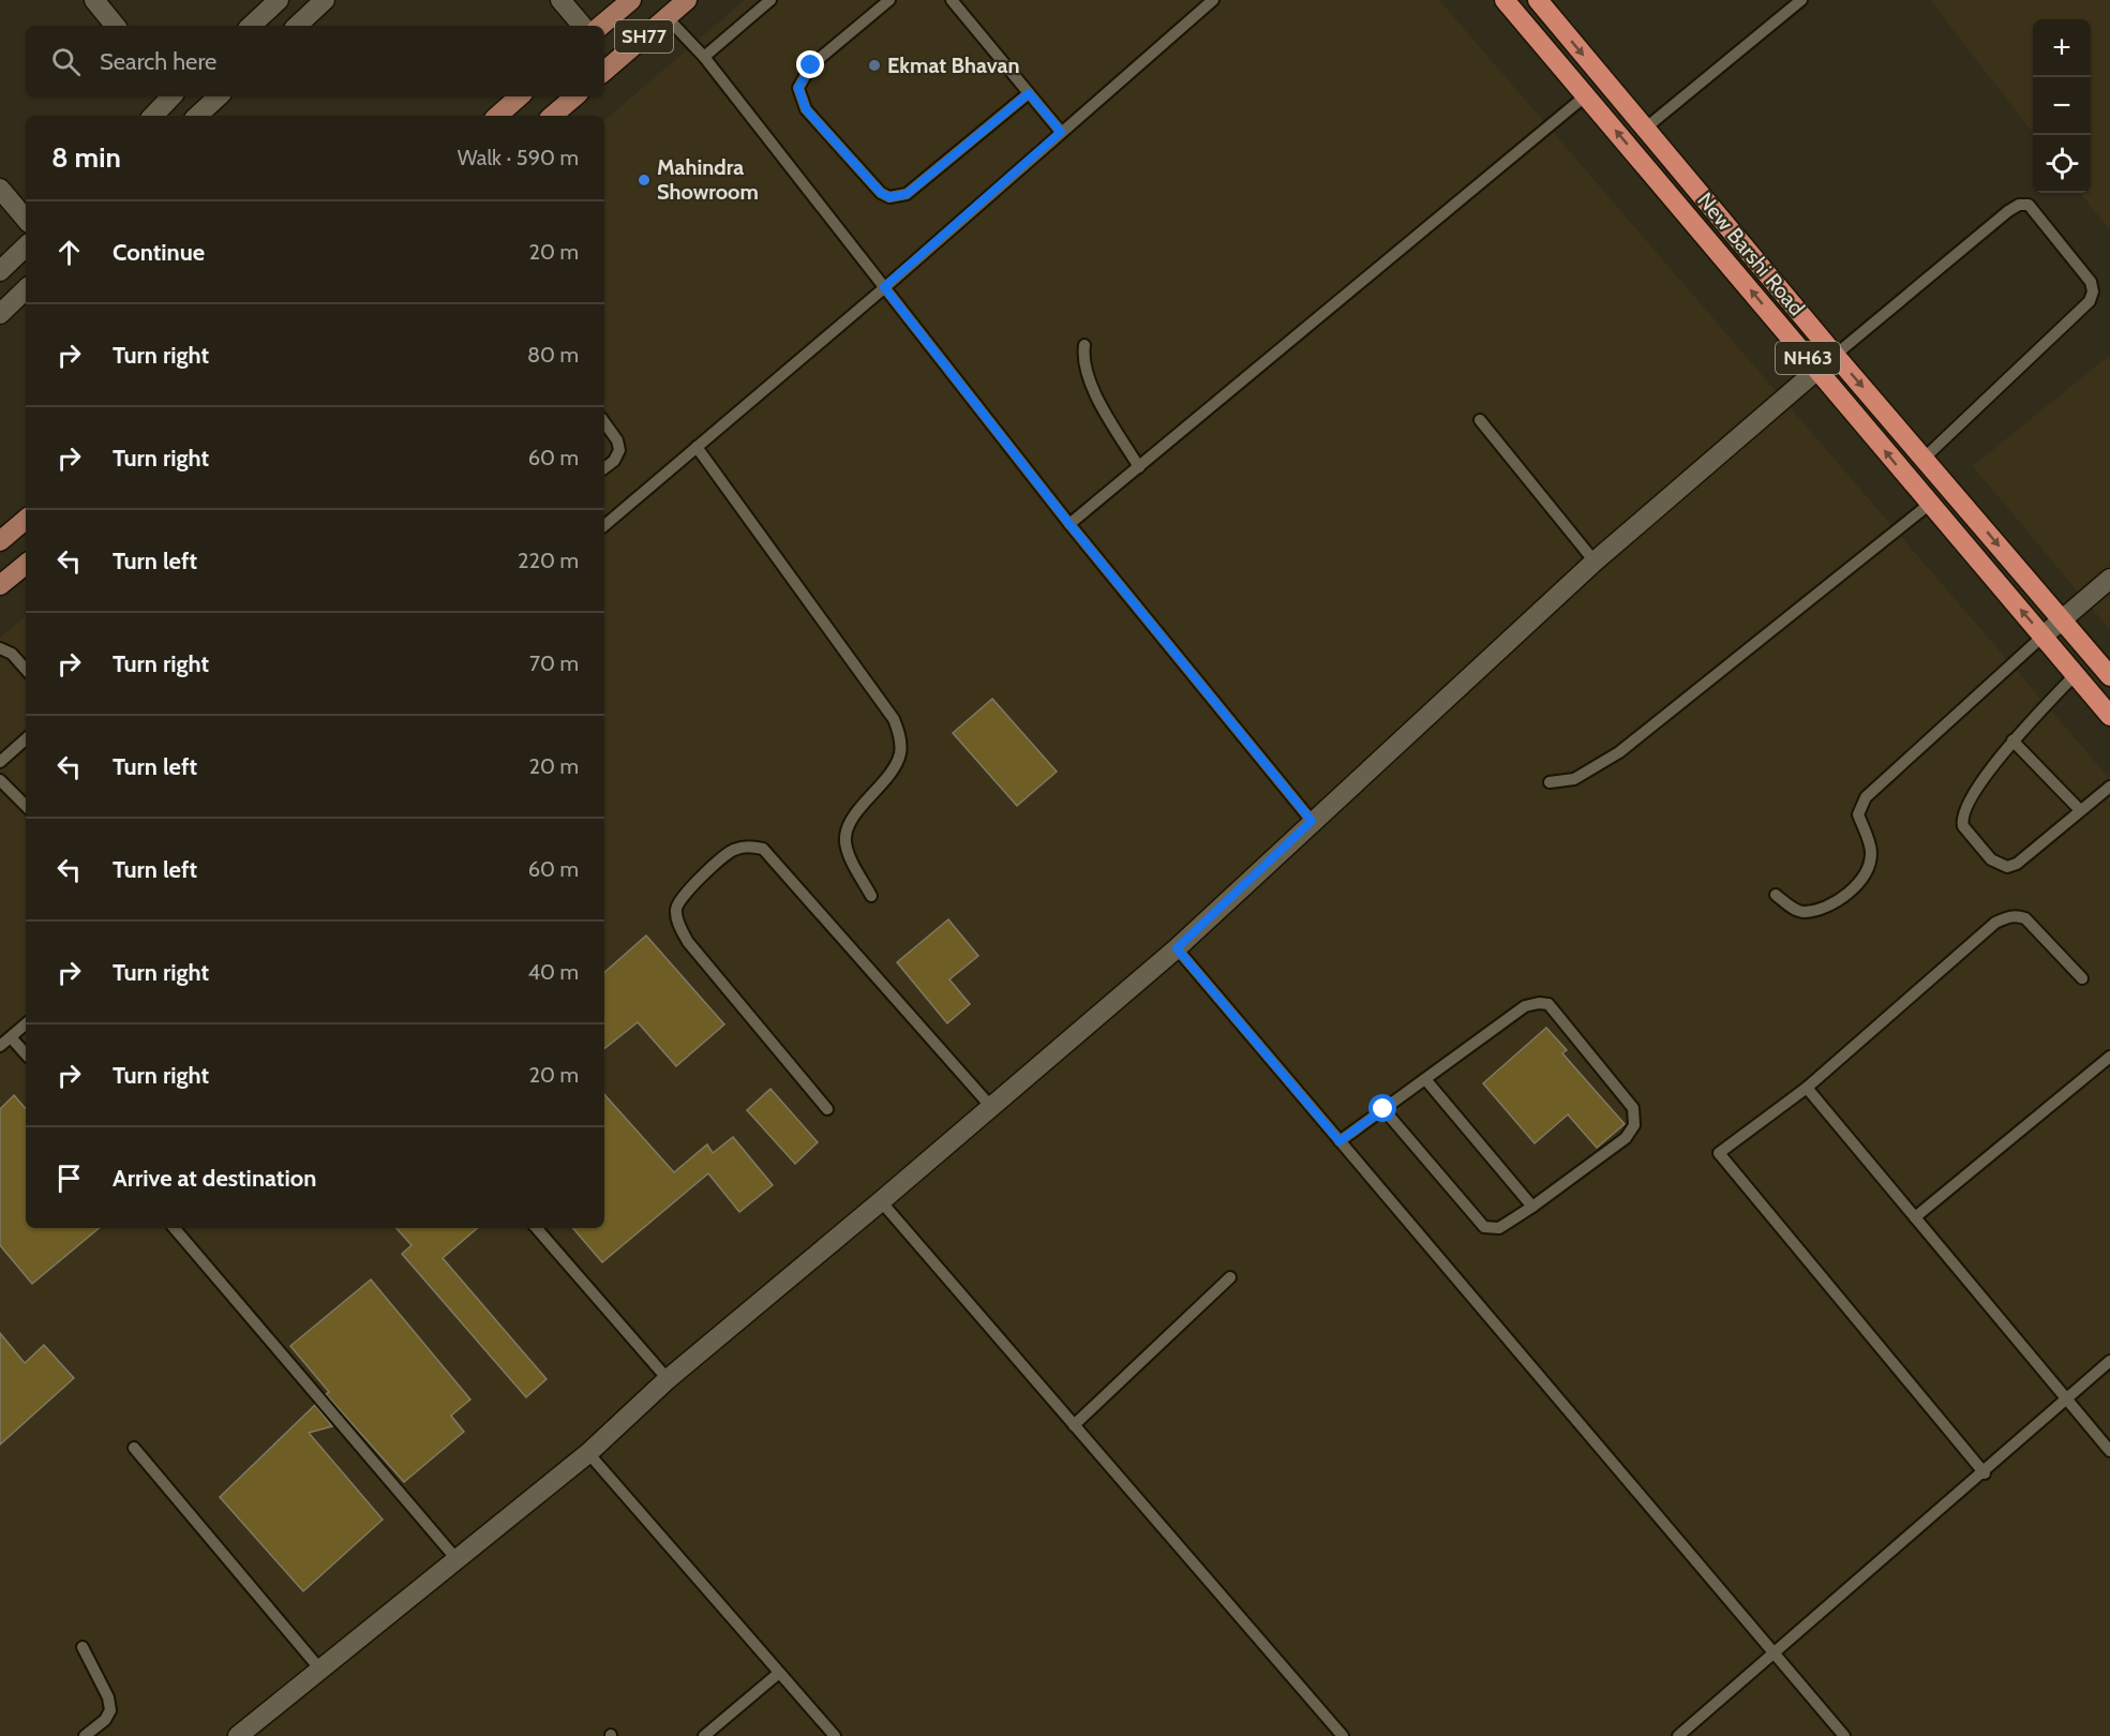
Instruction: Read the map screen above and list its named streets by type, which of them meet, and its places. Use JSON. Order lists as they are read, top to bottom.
{
  "streets": {
    "highway": ["New Barshi Road", "NH63"],
    "main road": ["SH77"]
  },
  "places": ["Ekmat Bhavan", "Mahindra Showroom"],
  "page": {
    "map_buttons": ["+", "−"],
    "search": "Search here",
    "heading": ["8 min", "Walk · 590 m"],
    "list": [
      ["Continue", "20 m"],
      ["Turn right", "80 m"],
      ["Turn right", "60 m"],
      ["Turn left", "220 m"],
      ["Turn right", "70 m"],
      ["Turn left", "20 m"],
      ["Turn left", "60 m"],
      ["Turn right", "40 m"],
      ["Turn right", "20 m"],
      "Arrive at destination"
    ]
  }
}
